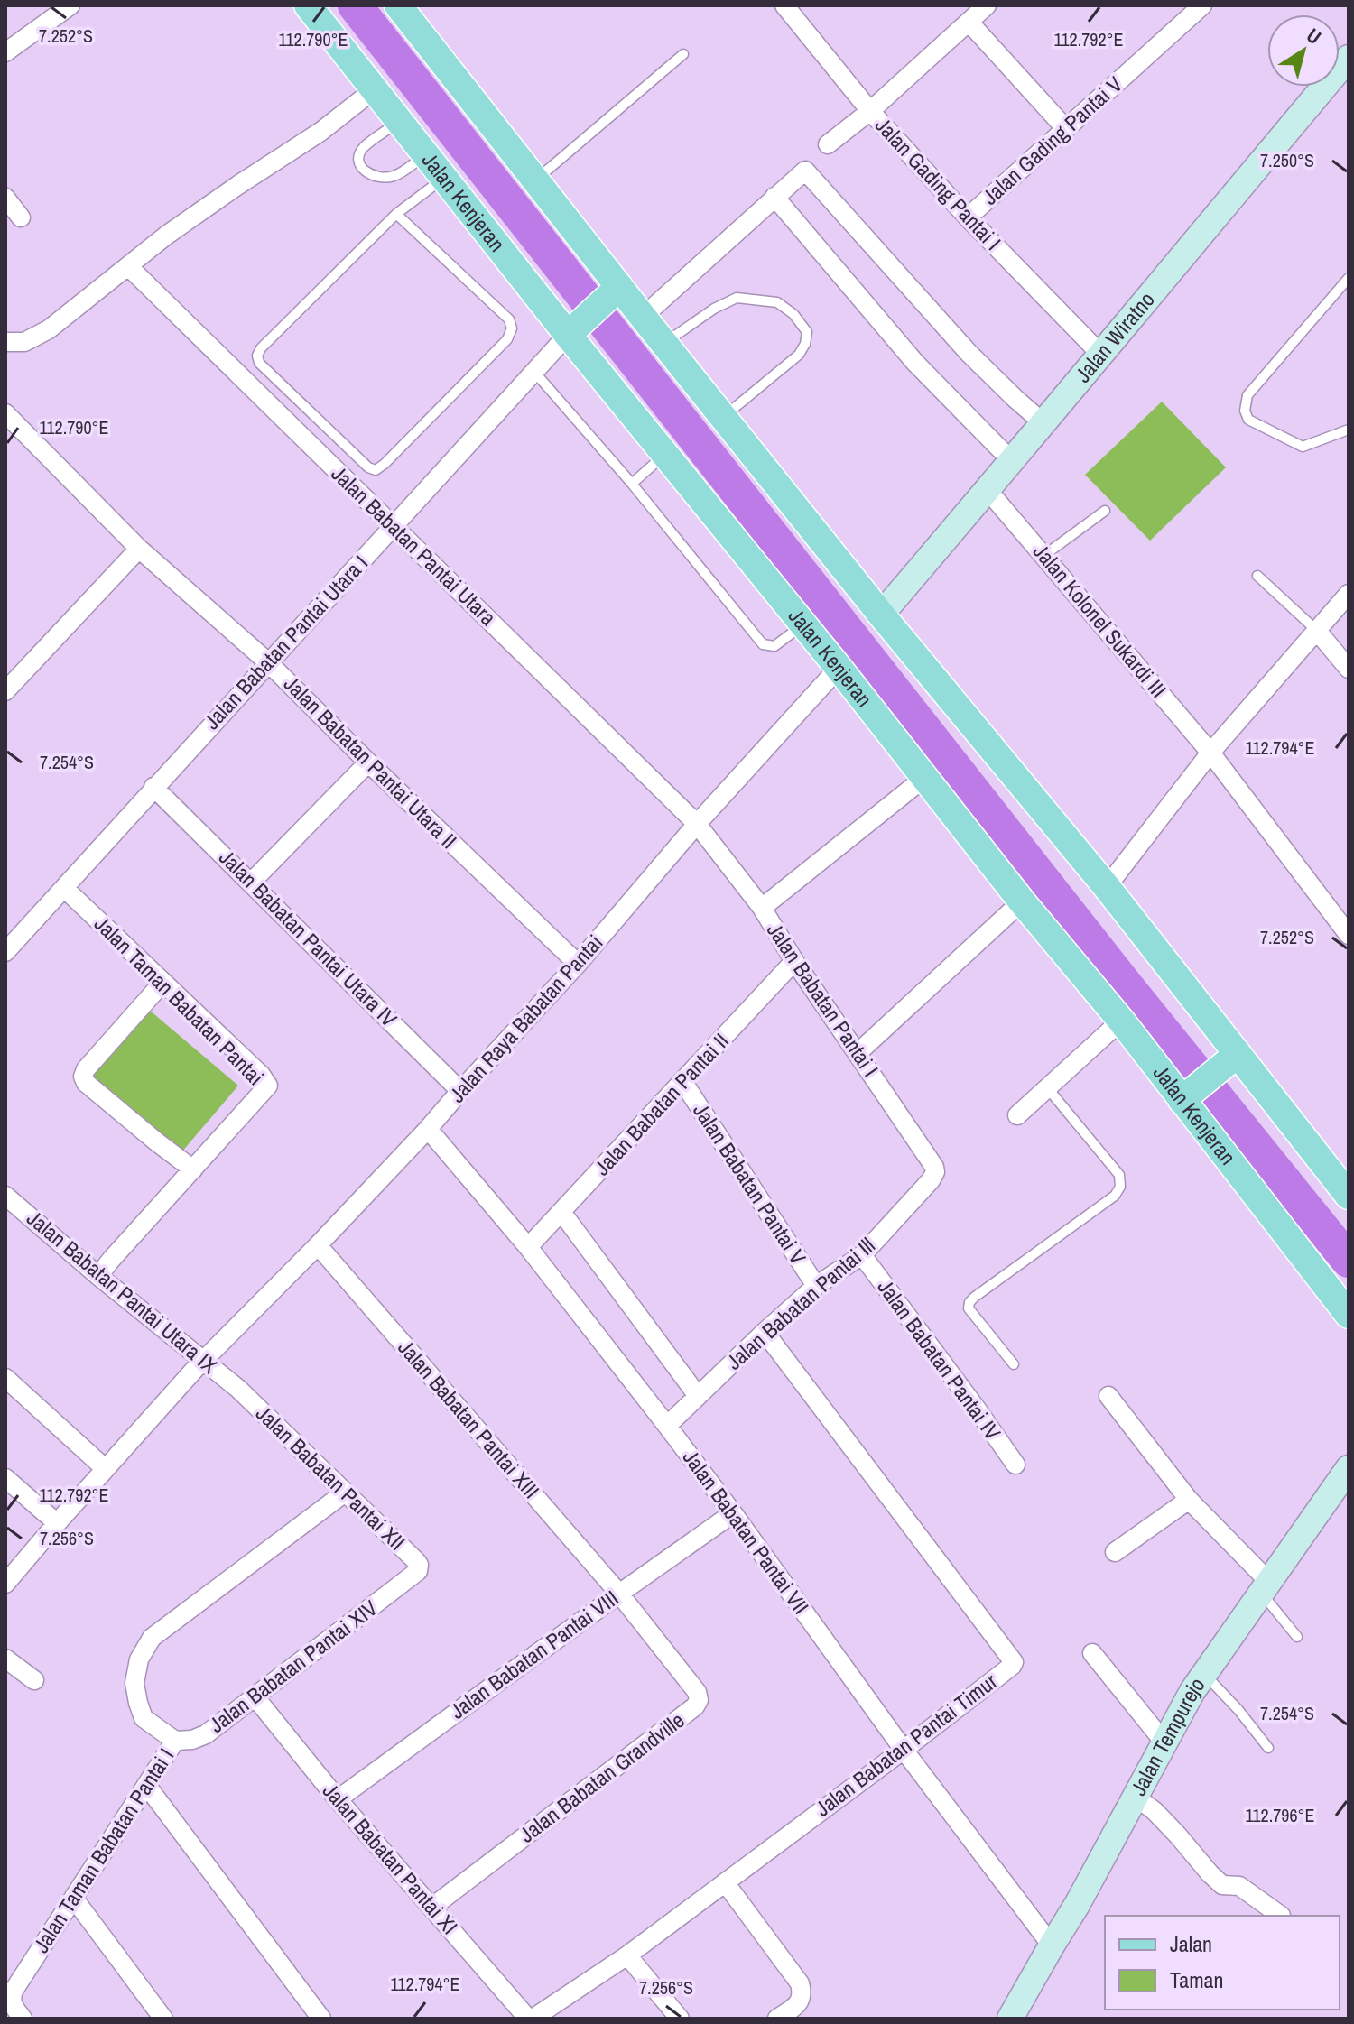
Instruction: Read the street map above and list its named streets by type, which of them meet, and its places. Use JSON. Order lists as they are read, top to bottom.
{
  "streets": {
    "main road": ["Jalan Kenjeran", "Jalan Wiratno", "Jalan Tempurejo"],
    "street": [
      "Jalan Gading Pantai V",
      "Jalan Gading Pantai I",
      "Jalan Babatan Pantai Utara",
      "Jalan Kolonel Sukardi III",
      "Jalan Babatan Pantai Utara I",
      "Jalan Babatan Pantai Utara II",
      "Jalan Babatan Pantai Utara IV",
      "Jalan Babatan Pantai I",
      "Jalan Taman Babatan Pantai",
      "Jalan Raya Babatan Pantai",
      "Jalan Babatan Pantai II",
      "Jalan Babatan Pantai V",
      "Jalan Babatan Pantai Utara IX",
      "Jalan Babatan Pantai Ill",
      "Jalan Babatan Pantai IV",
      "Jalan Babatan Pantai XIII",
      "Jalan Babatan Pantai XII",
      "Jalan Babatan Pantai VII",
      "Jalan Babatan Pantai VIII",
      "Jalan Babatan Pantai XIV",
      "Jalan Babatan Pantai Timur",
      "Jalan Babatan Grandville",
      "Jalan Taman Babatan Pantai I",
      "Jalan Babatan Pantai XI"
    ]
  },
  "crossings": [
    ["Jalan Gading Pantai V", "Jalan Gading Pantai I"],
    ["Jalan Gading Pantai I", "Jalan Wiratno"],
    ["Jalan Kenjeran", "Jalan Babatan Pantai Utara I"],
    ["Jalan Kenjeran", "Jalan Raya Babatan Pantai"],
    ["Jalan Wiratno", "Jalan Kolonel Sukardi III"],
    ["Jalan Babatan Pantai Utara", "Jalan Babatan Pantai Utara I"],
    ["Jalan Babatan Pantai Utara", "Jalan Babatan Pantai I"],
    ["Jalan Babatan Pantai Utara", "Jalan Raya Babatan Pantai"],
    ["Jalan Babatan Pantai Utara I", "Jalan Babatan Pantai Utara II"],
    ["Jalan Babatan Pantai Utara I", "Jalan Babatan Pantai Utara IV"],
    ["Jalan Babatan Pantai Utara I", "Jalan Taman Babatan Pantai"],
    ["Jalan Babatan Pantai Utara II", "Jalan Raya Babatan Pantai"],
    ["Jalan Babatan Pantai Utara IV", "Jalan Raya Babatan Pantai"],
    ["Jalan Babatan Pantai I", "Jalan Raya Babatan Pantai"],
    ["Jalan Babatan Pantai I", "Jalan Babatan Pantai II"],
    ["Jalan Babatan Pantai I", "Jalan Babatan Pantai Ill"],
    ["Jalan Taman Babatan Pantai", "Jalan Babatan Pantai Utara IX"],
    ["Jalan Raya Babatan Pantai", "Jalan Babatan Pantai Utara IX"],
    ["Jalan Raya Babatan Pantai", "Jalan Babatan Pantai XIII"],
    ["Jalan Raya Babatan Pantai", "Jalan Babatan Pantai VII"],
    ["Jalan Babatan Pantai II", "Jalan Babatan Pantai V"],
    ["Jalan Babatan Pantai II", "Jalan Babatan Pantai VII"],
    ["Jalan Babatan Pantai V", "Jalan Babatan Pantai Ill"],
    ["Jalan Babatan Pantai Utara IX", "Jalan Babatan Pantai XII"],
    ["Jalan Babatan Pantai Ill", "Jalan Babatan Pantai IV"],
    ["Jalan Babatan Pantai Ill", "Jalan Babatan Pantai VII"],
    ["Jalan Babatan Pantai Ill", "Jalan Babatan Pantai Timur"],
    ["Jalan Babatan Pantai XIII", "Jalan Babatan Pantai VIII"],
    ["Jalan Babatan Pantai XIII", "Jalan Babatan Grandville"],
    ["Jalan Babatan Pantai XII", "Jalan Babatan Pantai XIV"],
    ["Jalan Babatan Pantai VII", "Jalan Babatan Pantai VIII"],
    ["Jalan Babatan Pantai VII", "Jalan Tempurejo"],
    ["Jalan Babatan Pantai VII", "Jalan Babatan Pantai Timur"],
    ["Jalan Babatan Pantai VIII", "Jalan Babatan Grandville"],
    ["Jalan Babatan Pantai VIII", "Jalan Babatan Pantai XI"],
    ["Jalan Babatan Pantai XIV", "Jalan Taman Babatan Pantai I"],
    ["Jalan Babatan Pantai XIV", "Jalan Babatan Pantai XI"],
    ["Jalan Babatan Pantai Timur", "Jalan Babatan Pantai XI"],
    ["Jalan Babatan Grandville", "Jalan Babatan Pantai XI"]
  ],
  "legend": ["Jalan", "Taman"],
  "north": "top right",
  "coordinates": [
    "7.252°S",
    "112.790°E",
    "112.792°E",
    "7.250°S",
    "112.794°E",
    "7.254°S",
    "7.256°S",
    "112.796°E"
  ]
}
